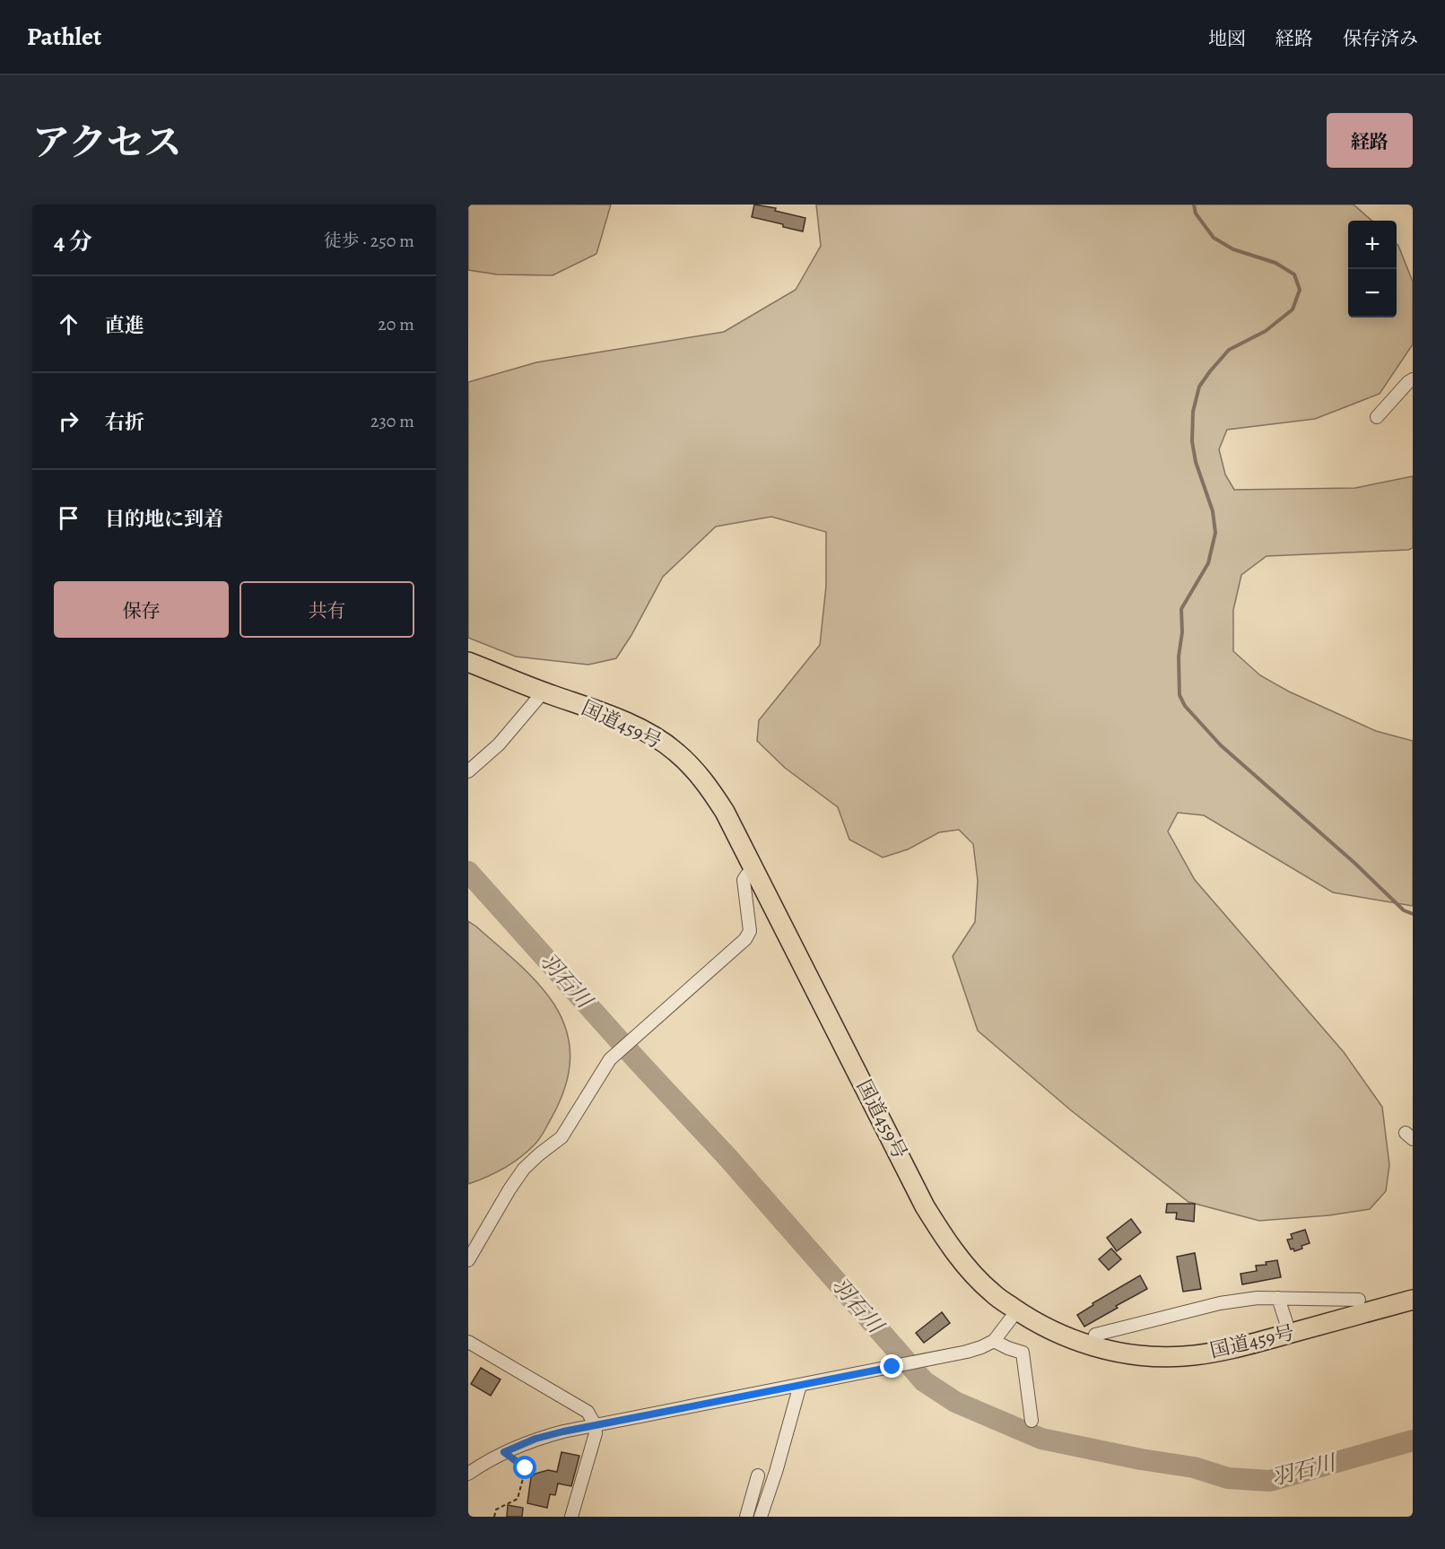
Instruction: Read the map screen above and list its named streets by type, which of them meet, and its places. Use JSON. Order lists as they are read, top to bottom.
{
  "streets": {
    "highway": ["国道459号"]
  },
  "water": ["羽石川"],
  "page": {
    "header": "Pathlet",
    "nav": ["地図", "経路", "保存済み"],
    "title": "アクセス",
    "buttons": [
      "経路",
      ["保存", "共有"]
    ],
    "heading": ["4 分", "徒歩 · 250 m"],
    "map_buttons": ["+", "−"],
    "list": [
      ["直進", "20 m"],
      ["右折", "230 m"],
      "目的地に到着"
    ]
  }
}
